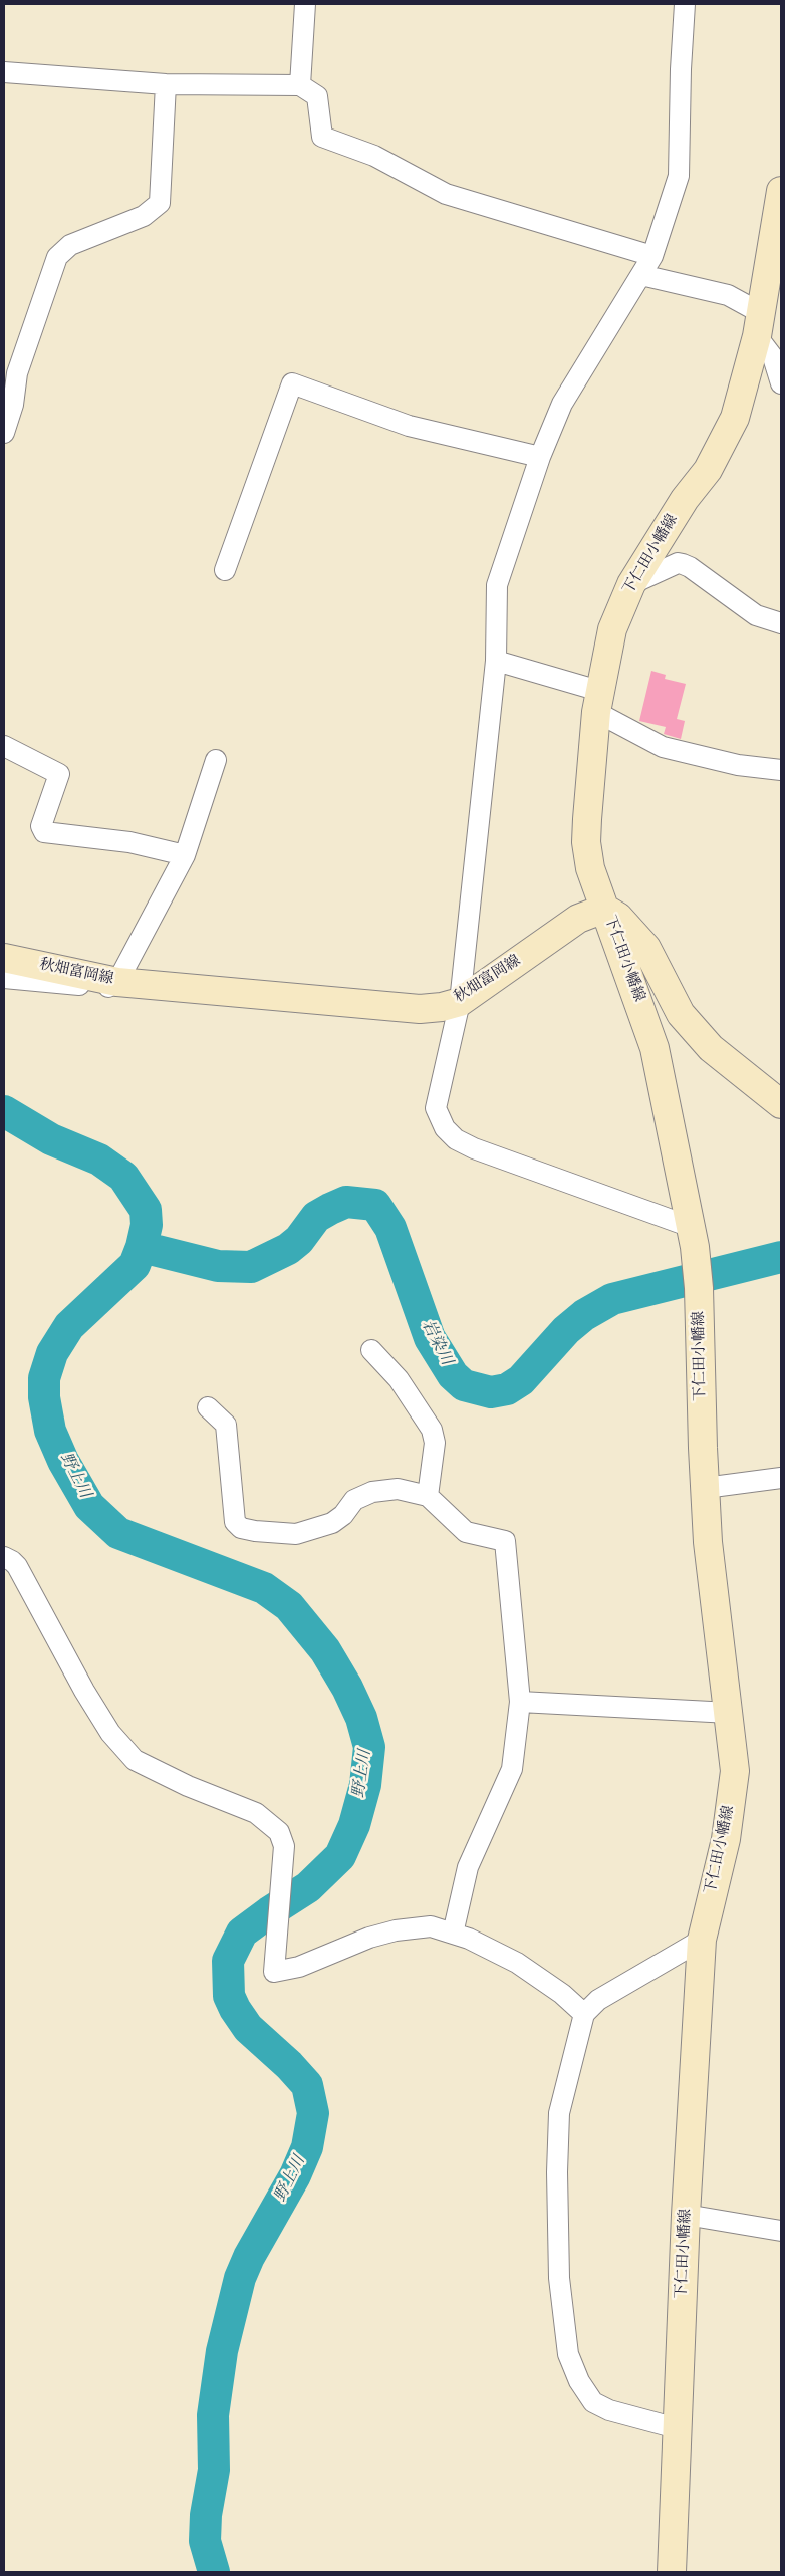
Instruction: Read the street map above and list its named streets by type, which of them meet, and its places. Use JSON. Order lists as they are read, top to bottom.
{
  "streets": {
    "main road": ["下仁田小幡線", "秋畑富岡線"]
  },
  "crossings": [
    ["下仁田小幡線", "秋畑富岡線"]
  ],
  "water": ["岩染川", "野上川"]
}
